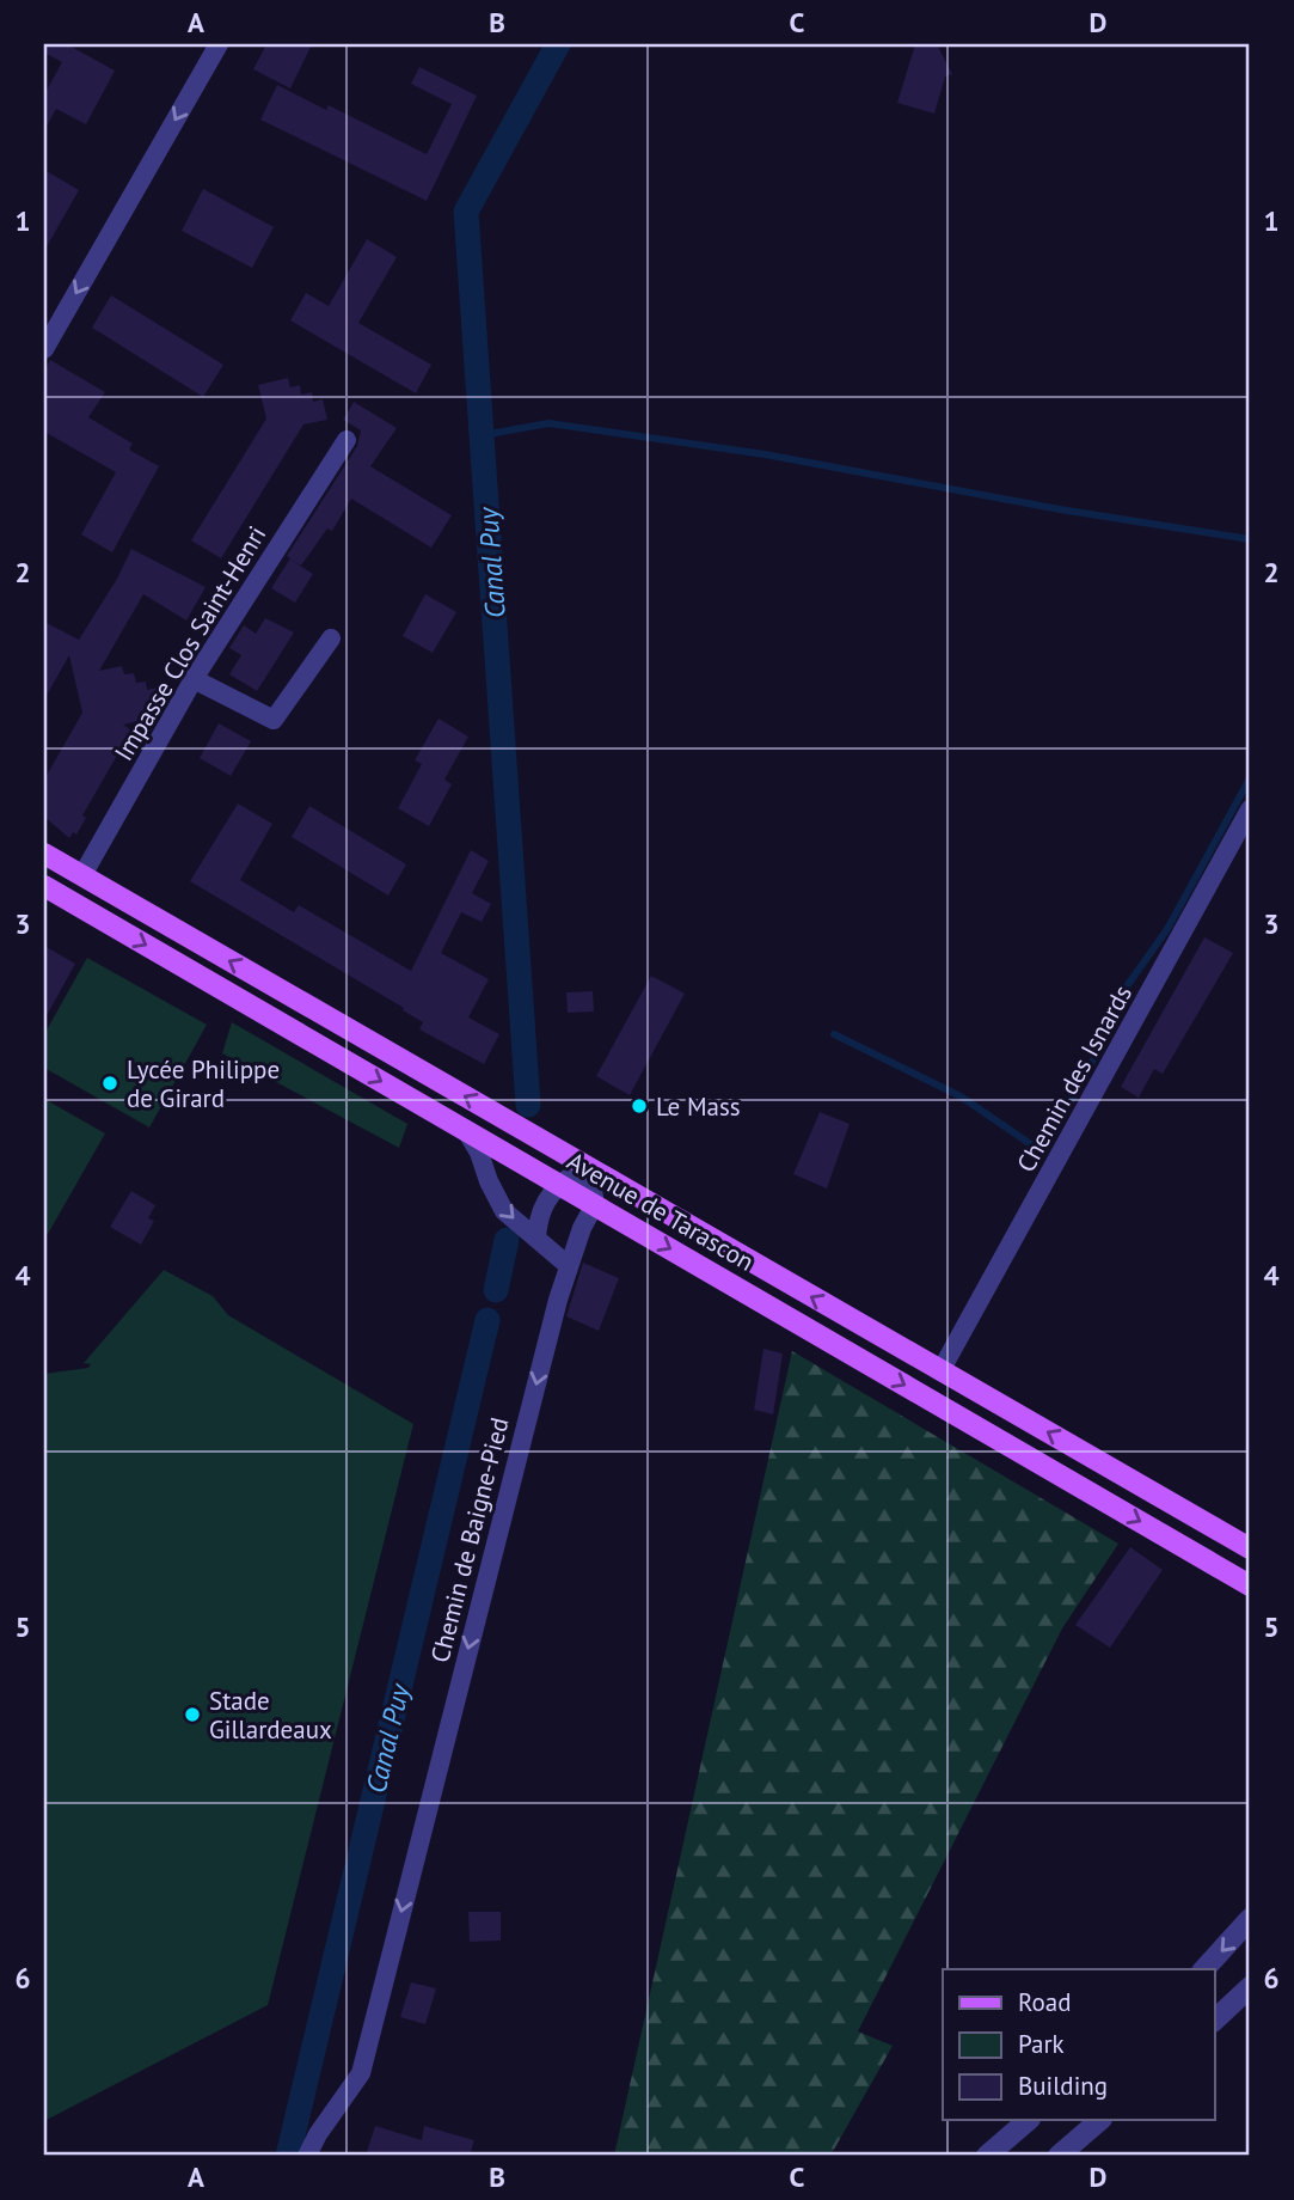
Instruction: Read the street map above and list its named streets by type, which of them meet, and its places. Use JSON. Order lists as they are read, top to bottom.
{
  "streets": {
    "main road": ["Avenue de Tarascon"],
    "street": ["Impasse Clos Saint-Henri", "Chemin des Isnards", "Chemin de Baigne-Pied"]
  },
  "crossings": [
    ["Impasse Clos Saint-Henri", "Avenue de Tarascon"],
    ["Chemin des Isnards", "Avenue de Tarascon"],
    ["Avenue de Tarascon", "Chemin de Baigne-Pied"]
  ],
  "one_way": ["Chemin de Baigne-Pied"],
  "water": ["Canal Puy"],
  "places": ["Lycée Philippe de Girard", "Le Mass", "Stade Gillardeaux"],
  "legend": ["Road", "Park", "Building"],
  "grid": {
    "columns": [
      "A",
      "B",
      "C",
      "D"
    ],
    "rows": [
      "1",
      "2",
      "3",
      "4",
      "5",
      "6"
    ]
  }
}
